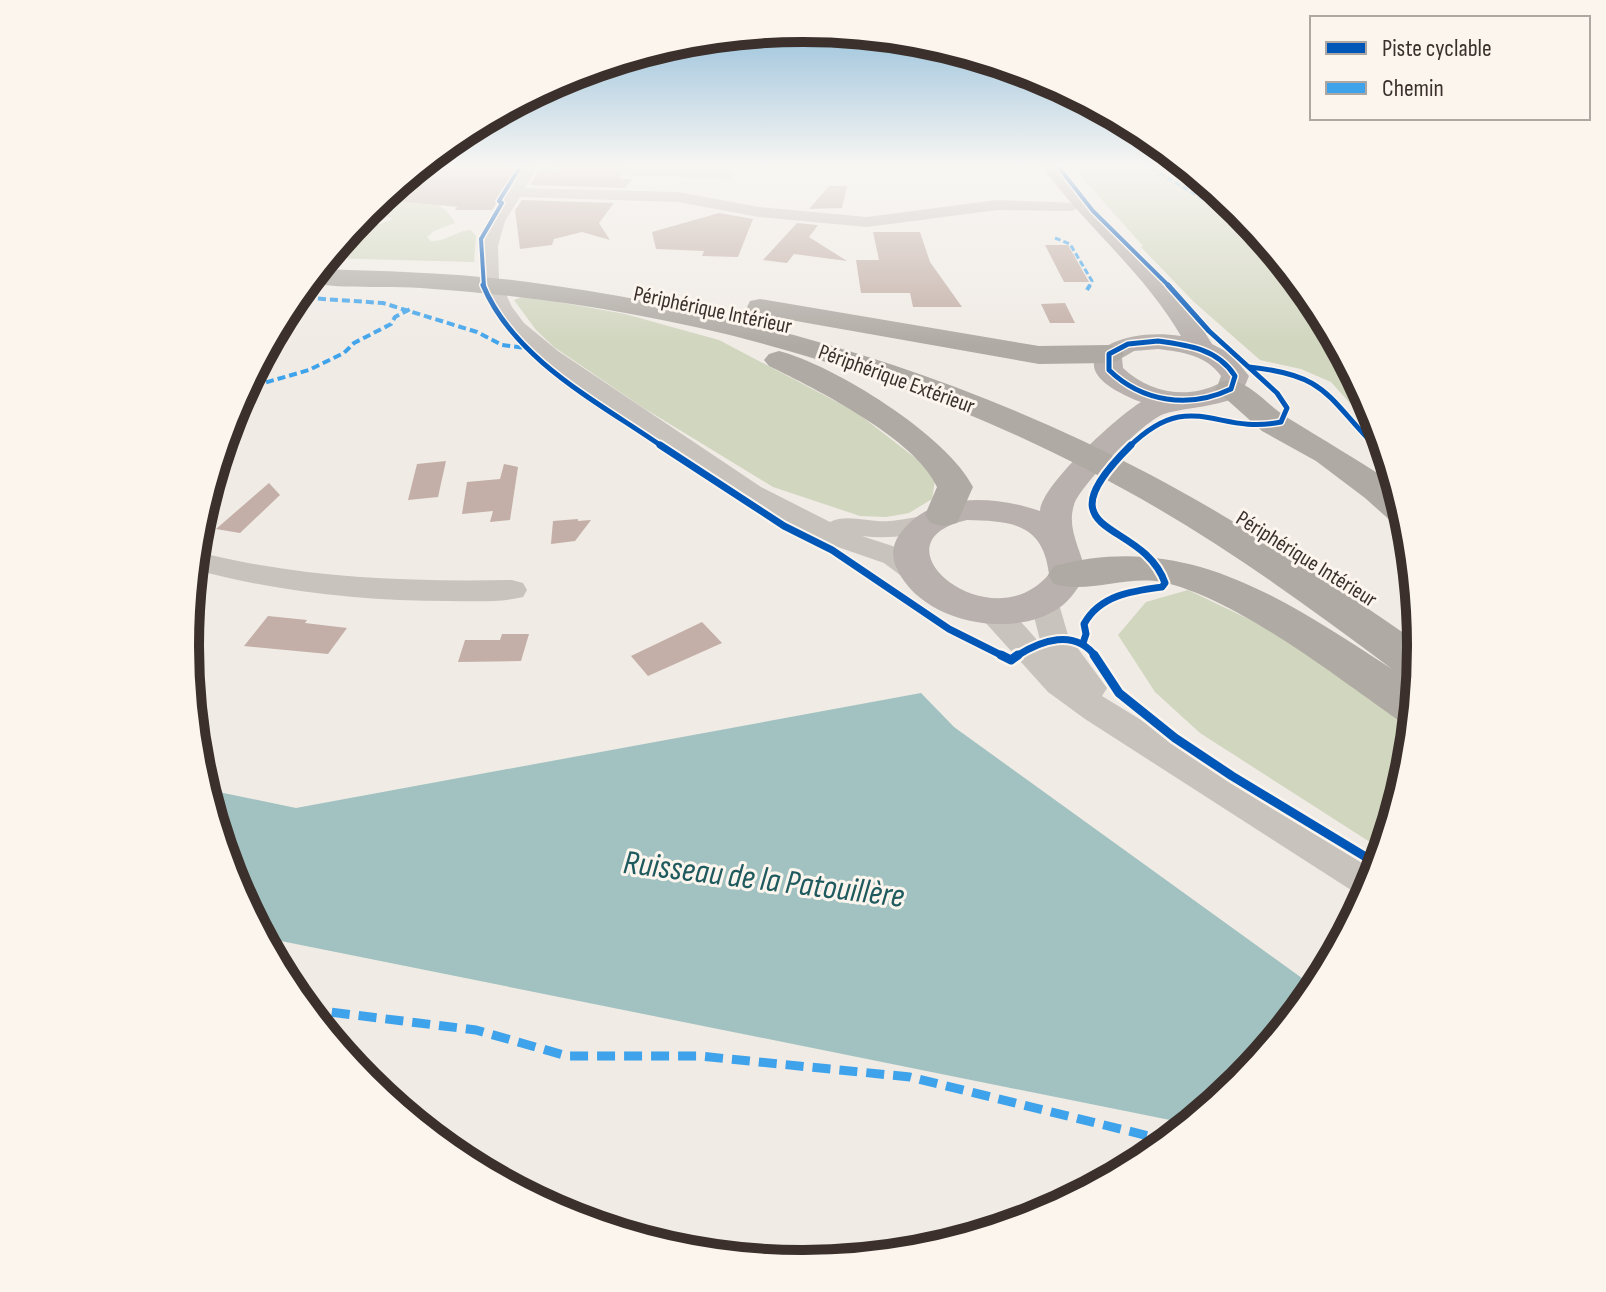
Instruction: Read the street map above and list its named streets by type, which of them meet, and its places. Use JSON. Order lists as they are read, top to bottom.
{
  "streets": {
    "highway": ["Périphérique Intérieur", "Périphérique Extérieur"]
  },
  "crossings": [
    ["Périphérique Intérieur", "Périphérique Extérieur"]
  ],
  "water": ["Ruisseau de la Patouillère"],
  "legend": ["Piste cyclable", "Chemin"]
}
